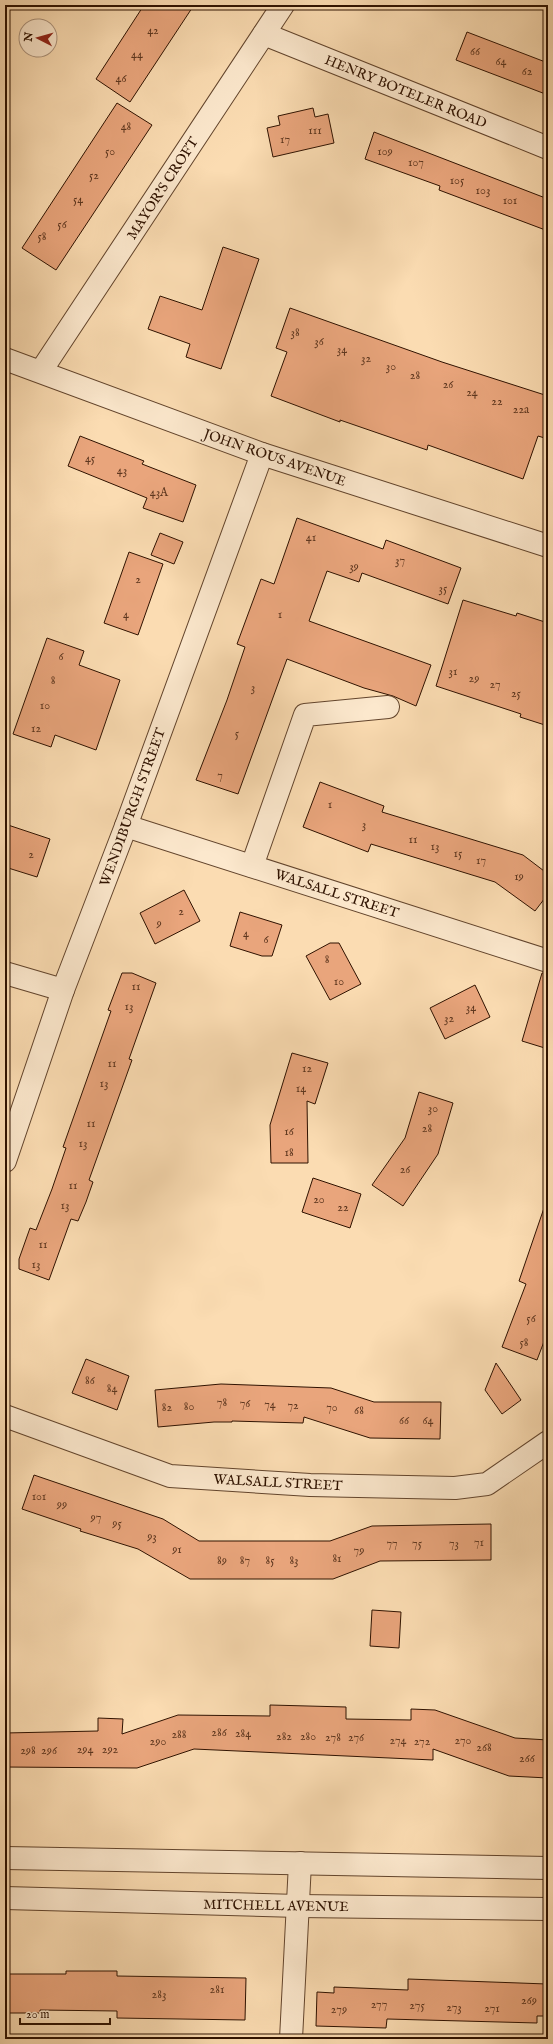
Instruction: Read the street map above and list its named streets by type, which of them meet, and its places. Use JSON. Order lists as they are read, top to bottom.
{
  "streets": {
    "street": [
      "HENRY BOTELER ROAD",
      "MAYOR'S CROFT",
      "JOHN ROUS AVENUE",
      "WENDIBURGH STREET",
      "WALSALL STREET",
      "MITCHELL AVENUE"
    ]
  },
  "crossings": [
    ["HENRY BOTELER ROAD", "MAYOR'S CROFT"],
    ["MAYOR'S CROFT", "JOHN ROUS AVENUE"],
    ["JOHN ROUS AVENUE", "WENDIBURGH STREET"],
    ["WENDIBURGH STREET", "WALSALL STREET"]
  ],
  "house_numbers": [
    "42",
    "66",
    "44",
    "64",
    "62",
    "46",
    "48",
    "111",
    "17",
    "50",
    "109",
    "107",
    "52",
    "105",
    "103",
    "54",
    "101",
    "56",
    "58",
    "38",
    "36",
    "34",
    "32",
    "30",
    "28",
    "26",
    "24",
    "22",
    "22a",
    "45",
    "43",
    "43A",
    "41",
    "37",
    "39",
    "2",
    "35",
    "4",
    "1",
    "6",
    "31",
    "29",
    "8",
    "27",
    "3",
    "25",
    "10",
    "12",
    "5",
    "7",
    "1",
    "3",
    "11",
    "13",
    "15",
    "2",
    "17",
    "19",
    "2",
    "9",
    "4",
    "6",
    "8",
    "10",
    "11",
    "13",
    "34",
    "32",
    "11",
    "12",
    "13",
    "14",
    "30",
    "11",
    "28",
    "16",
    "13",
    "18",
    "26",
    "11",
    "20",
    "13",
    "22",
    "11",
    "13",
    "56",
    "58",
    "86",
    "84",
    "78",
    "76",
    "74",
    "72",
    "80",
    "82",
    "70",
    "68",
    "66",
    "64",
    "101",
    "99",
    "97",
    "95",
    "93",
    "71",
    "77",
    "75",
    "73",
    "91",
    "79",
    "81",
    "89",
    "87",
    "85",
    "83",
    "286",
    "284",
    "288",
    "282",
    "280",
    "278",
    "276",
    "274",
    "270",
    "290",
    "272",
    "268",
    "294",
    "292",
    "298",
    "296",
    "266",
    "281",
    "283",
    "269",
    "277",
    "275",
    "273",
    "271",
    "279"
  ],
  "scale_bar": "20 m",
  "north": "left"
}
